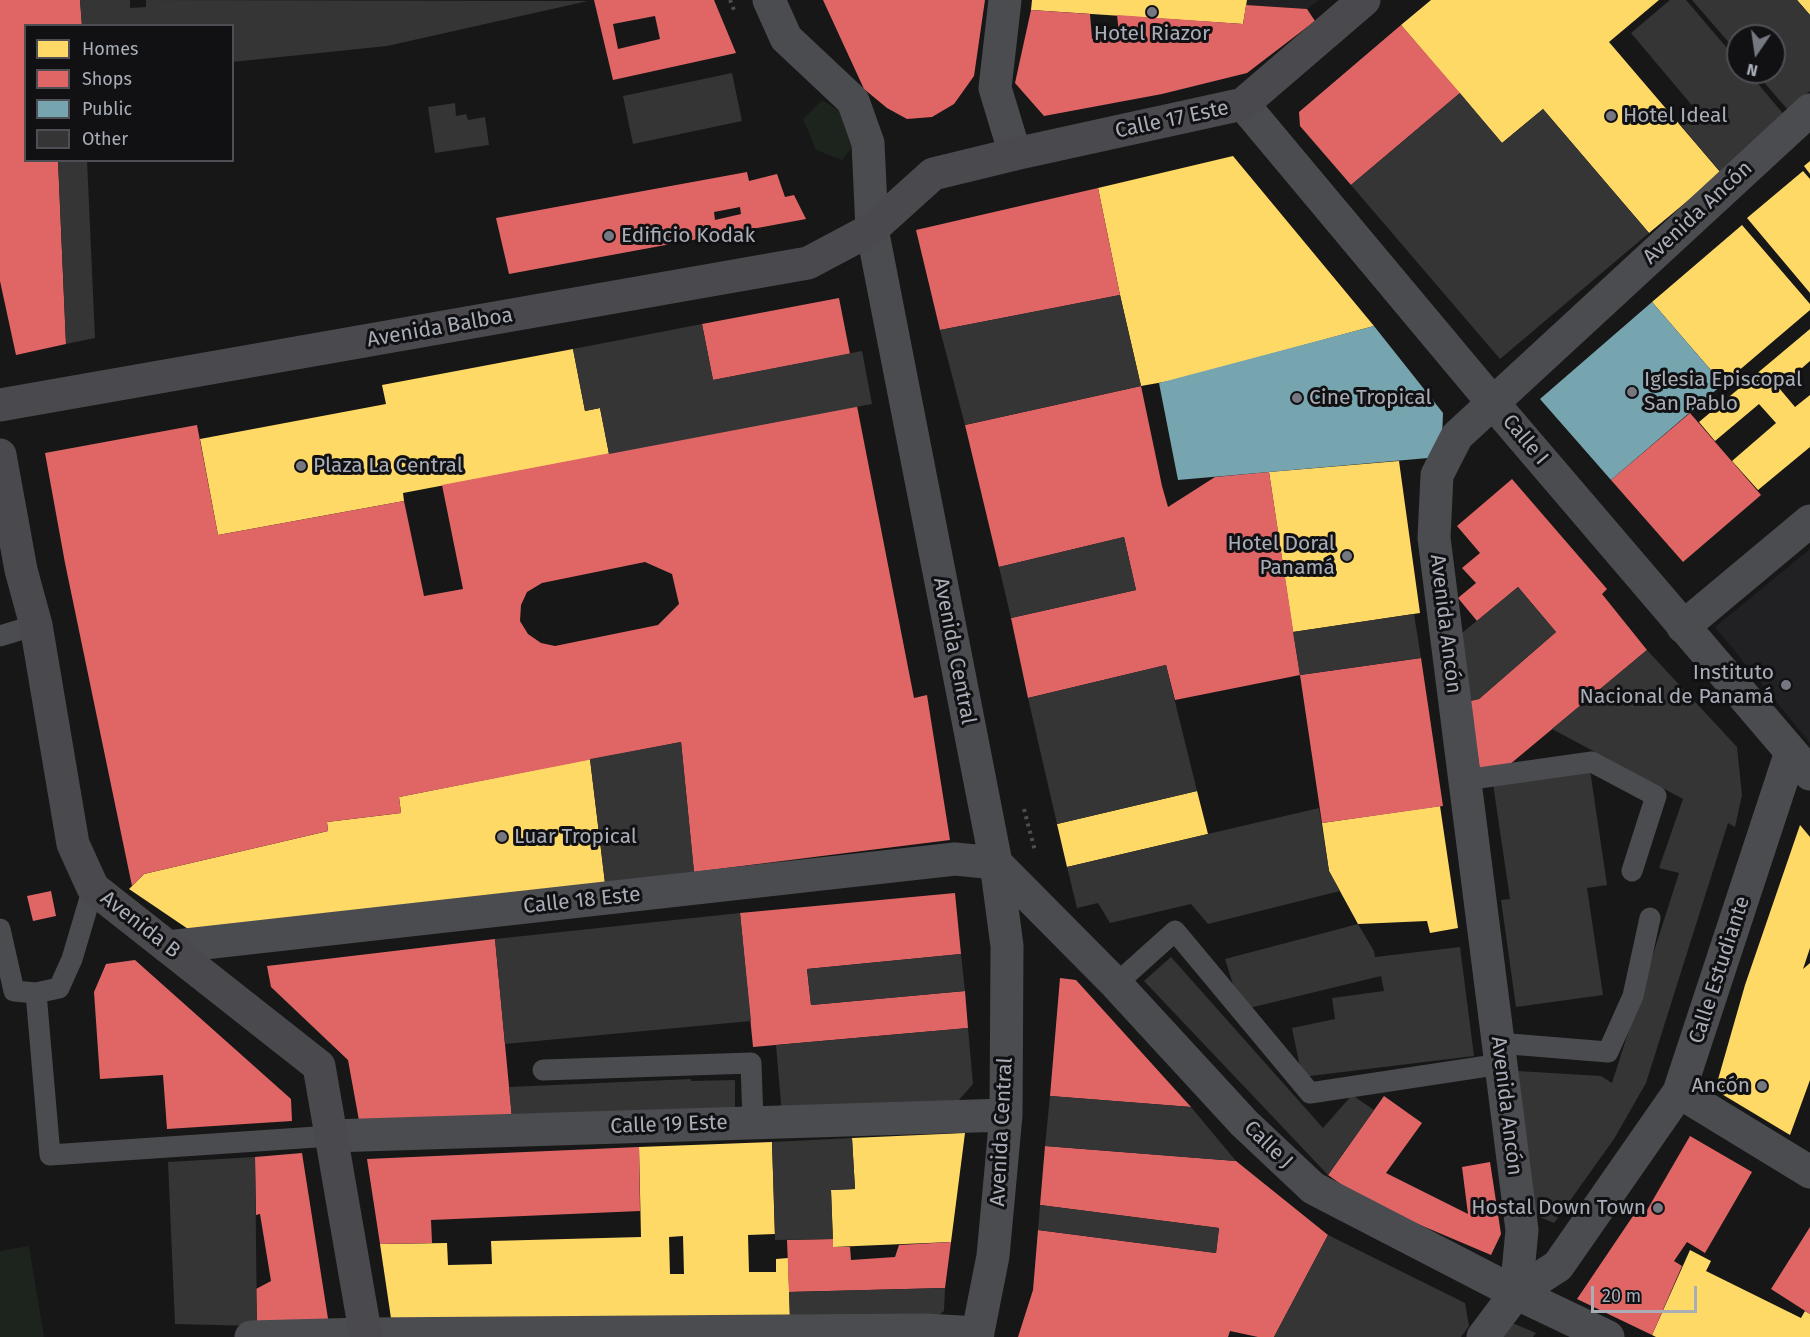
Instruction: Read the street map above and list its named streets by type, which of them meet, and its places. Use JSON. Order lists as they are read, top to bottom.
{
  "streets": {
    "street": [
      "Calle 17 Este",
      "Avenida Ancón",
      "Avenida Balboa",
      "Calle I",
      "Avenida Central",
      "Calle 18 Este",
      "Avenida B",
      "Calle Estudiante",
      "Calle 19 Este",
      "Calle J"
    ]
  },
  "crossings": [
    ["Calle 17 Este", "Avenida Balboa"],
    ["Calle 17 Este", "Calle I"],
    ["Calle 17 Este", "Avenida Central"],
    ["Avenida Ancón", "Calle I"],
    ["Avenida Ancón", "Calle Estudiante"],
    ["Avenida Ancón", "Calle J"],
    ["Avenida Balboa", "Avenida Central"],
    ["Calle I", "Calle Estudiante"],
    ["Avenida Central", "Calle 18 Este"],
    ["Avenida Central", "Calle 19 Este"],
    ["Avenida Central", "Calle J"],
    ["Calle 18 Este", "Avenida B"],
    ["Calle 18 Este", "Calle J"],
    ["Avenida B", "Calle 19 Este"],
    ["Calle Estudiante", "Calle J"]
  ],
  "places": [
    "Hotel Riazor",
    "Hotel Ideal",
    "Edificio Kodak",
    "Iglesia Episcopal San Pablo",
    "Cine Tropical",
    "Plaza La Central",
    "Hotel Doral Panamá",
    "Instituto Nacional de Panamá",
    "Luar Tropical",
    "Ancón",
    "Hostal Down Town"
  ],
  "legend": [
    "Homes",
    "Shops",
    "Public",
    "Other"
  ],
  "scale_bar": "20 m",
  "north": "bottom"
}
